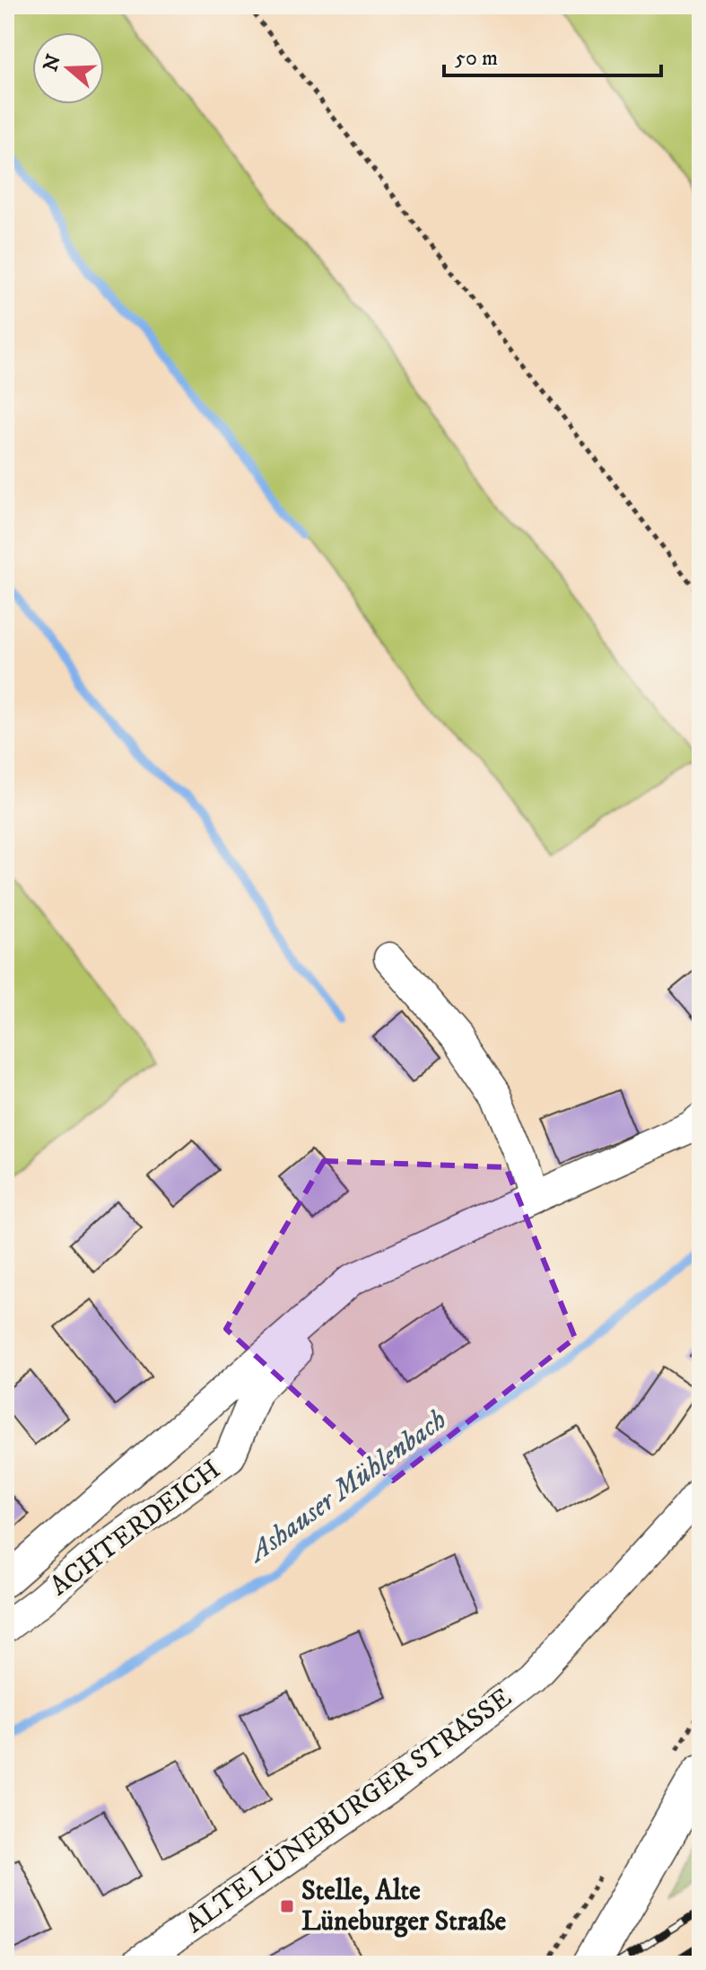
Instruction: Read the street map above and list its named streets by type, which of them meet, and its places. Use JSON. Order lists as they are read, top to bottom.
{
  "streets": {
    "street": ["ACHTERDEICH", "ALTE LÜNEBURGER STRASSE"]
  },
  "water": ["Ashauser Mühlenbach"],
  "places": {
    "transit": ["Stelle, Alte Lüneburger Straße"]
  },
  "scale_bar": "50 m",
  "north": "left"
}
